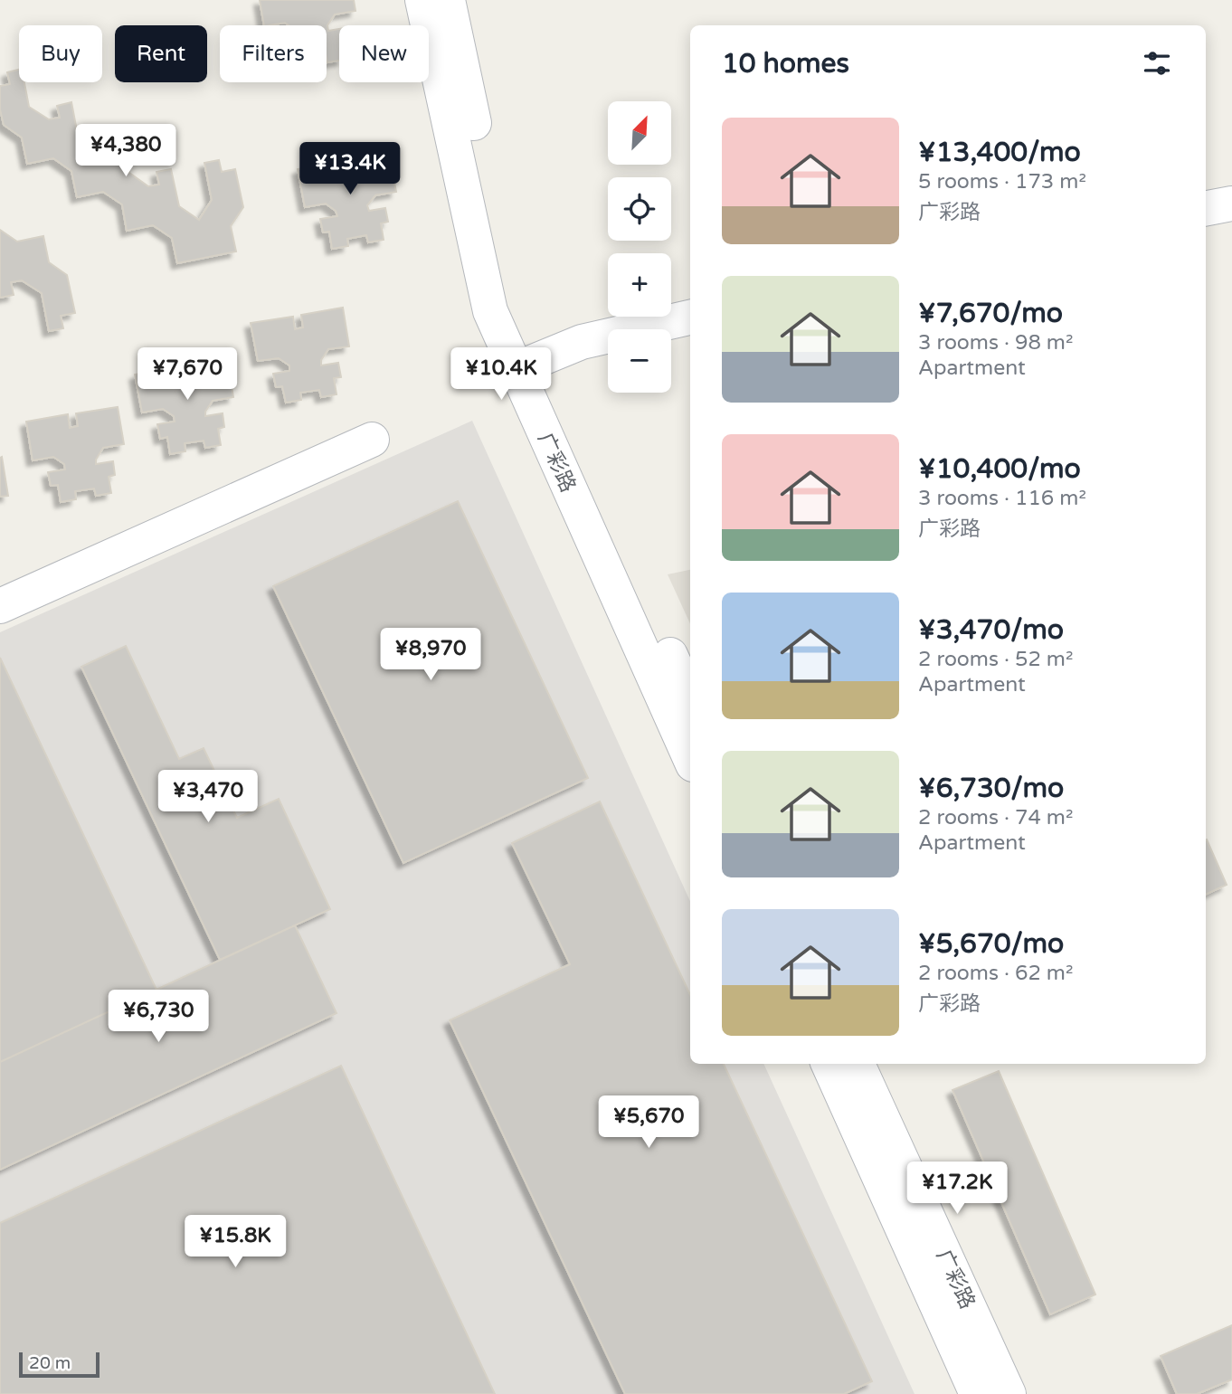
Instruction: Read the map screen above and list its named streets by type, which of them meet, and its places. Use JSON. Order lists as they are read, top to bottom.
{
  "streets": {
    "street": ["广彩路"]
  },
  "scale_bar": "20 m",
  "north": "top right",
  "page": {
    "chip": [
      "Buy",
      "Rent",
      "Filters",
      "New"
    ],
    "heading": "10 homes",
    "map_buttons": ["+", "−"],
    "list": [
      {
        "name": "¥13,400/mo",
        "note": "5 rooms · 173 m² · 广彩路"
      },
      {
        "name": "¥7,670/mo",
        "note": "3 rooms · 98 m² · Apartment"
      },
      {
        "name": "¥10,400/mo",
        "note": "3 rooms · 116 m² · 广彩路"
      },
      {
        "name": "¥3,470/mo",
        "note": "2 rooms · 52 m² · Apartment"
      },
      {
        "name": "¥6,730/mo",
        "note": "2 rooms · 74 m² · Apartment"
      },
      {
        "name": "¥5,670/mo",
        "note": "2 rooms · 62 m² · 广彩路"
      }
    ],
    "price": [
      "¥4,380",
      "¥13.4K",
      "¥7,670",
      "¥10.4K",
      "¥8,970",
      "¥3,470",
      "¥6,730",
      "¥5,670",
      "¥17.2K",
      "¥15.8K"
    ],
    "scale": "20 m"
  }
}
